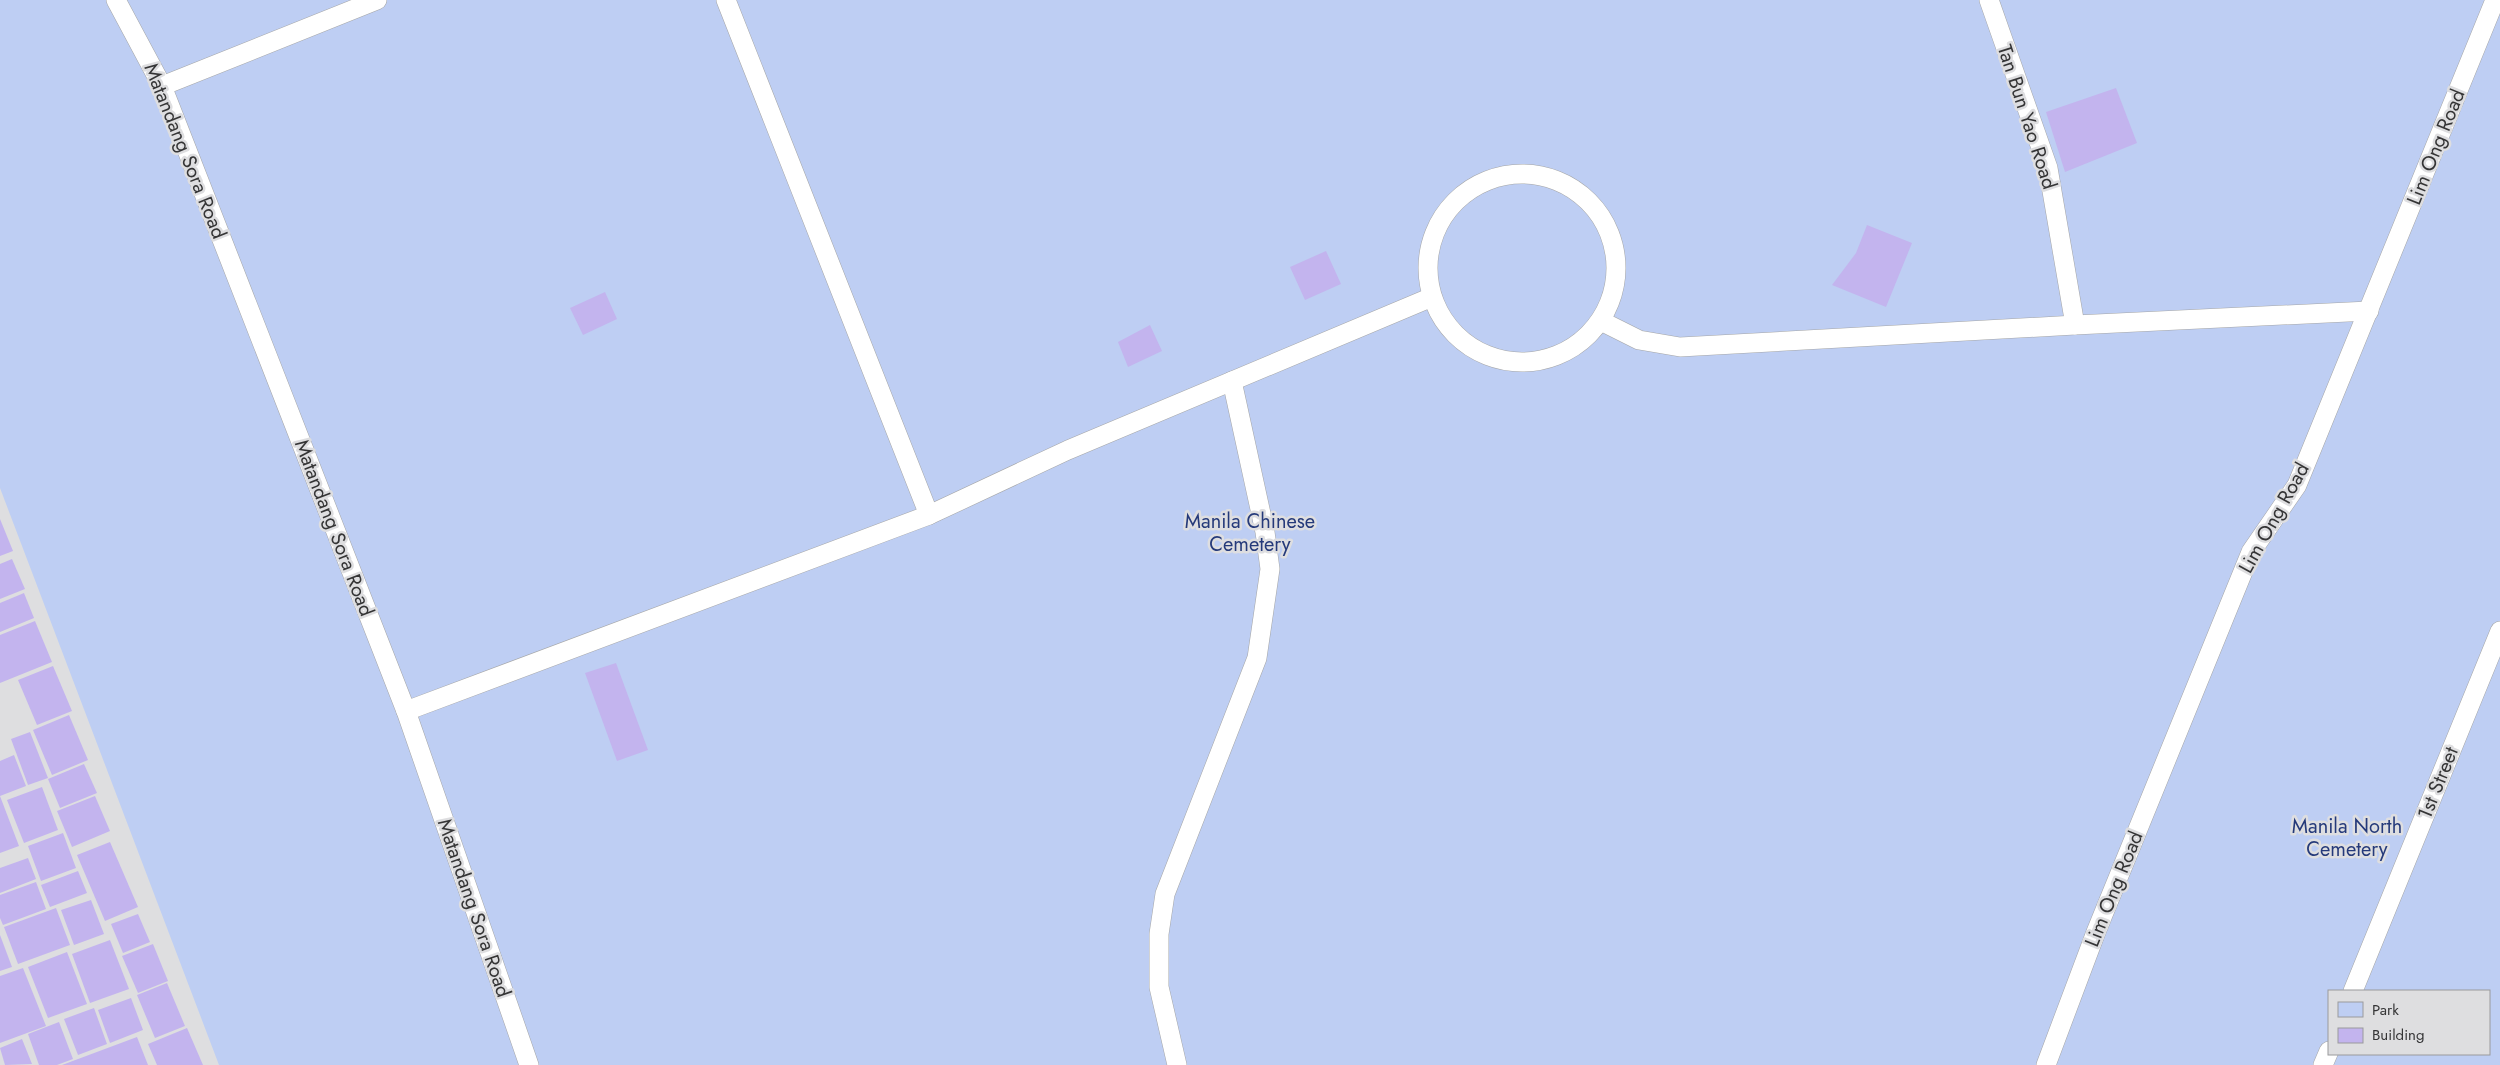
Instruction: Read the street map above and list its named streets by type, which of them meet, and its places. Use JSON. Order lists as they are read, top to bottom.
{
  "streets": {
    "lane": [
      "Tan Bun Yao Road",
      "Lim Ong Road",
      "Matandang Sora Road",
      "1st Street"
    ]
  },
  "parks": ["Manila Chinese Cemetery", "Manila North Cemetery"],
  "legend": ["Park", "Building"]
}
